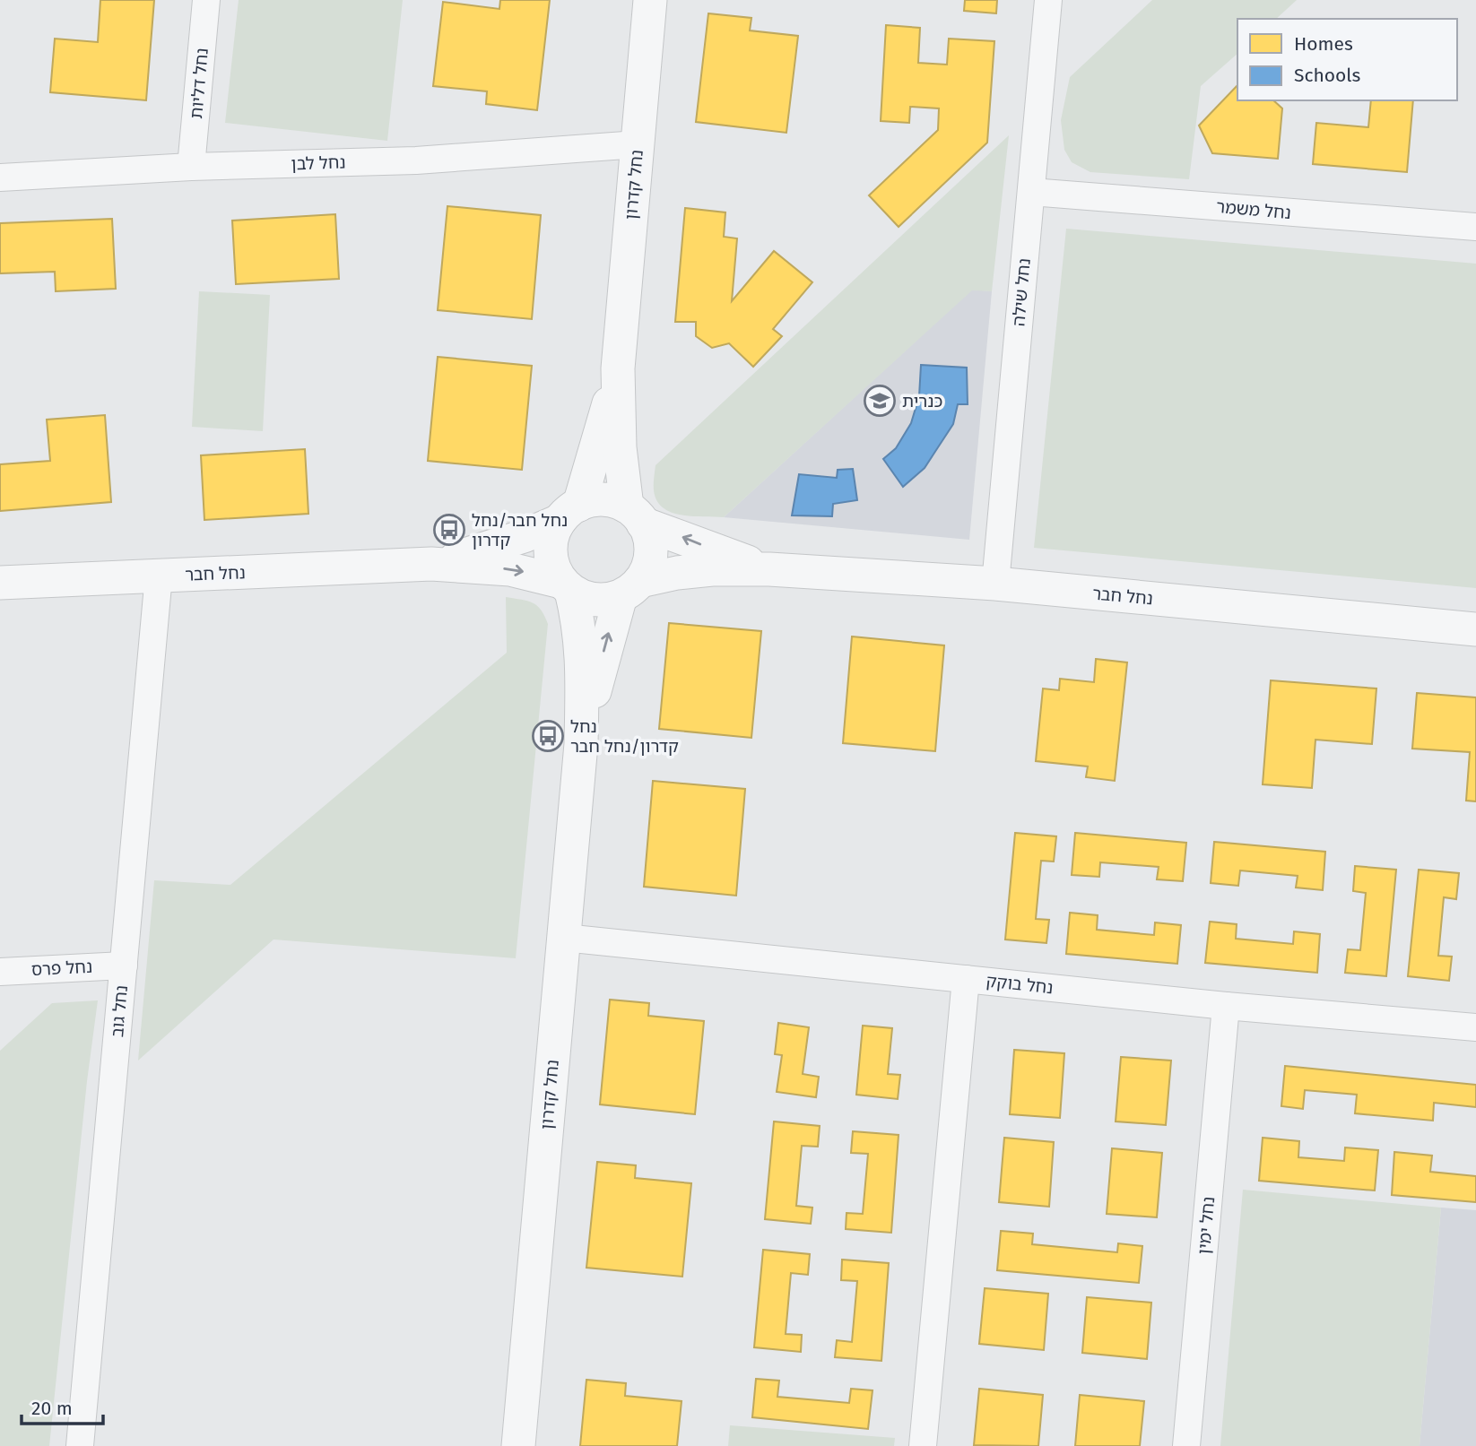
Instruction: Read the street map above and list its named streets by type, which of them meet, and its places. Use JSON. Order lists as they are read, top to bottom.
{
  "streets": {
    "street": [
      "נחל דליות",
      "נחל לבן",
      "נחל קדרון",
      "נחל משמר",
      "נחל שילה",
      "נחל חבר",
      "נחל פרס",
      "נחל בוקק",
      "נחל גוב",
      "נחל ימין"
    ]
  },
  "crossings": [
    ["נחל דליות", "נחל לבן"],
    ["נחל לבן", "נחל קדרון"],
    ["נחל קדרון", "נחל חבר"],
    ["נחל קדרון", "נחל בוקק"],
    ["נחל משמר", "נחל שילה"],
    ["נחל שילה", "נחל חבר"],
    ["נחל חבר", "נחל גוב"],
    ["נחל פרס", "נחל גוב"],
    ["נחל בוקק", "נחל ימין"]
  ],
  "places": {
    "school or university": ["כנרית"],
    "bus stop": ["נחל חבר/נחל קדרון", "נחל קדרון/נחל חבר"]
  },
  "legend": ["Homes", "Schools"],
  "scale_bar": "20 m"
}
